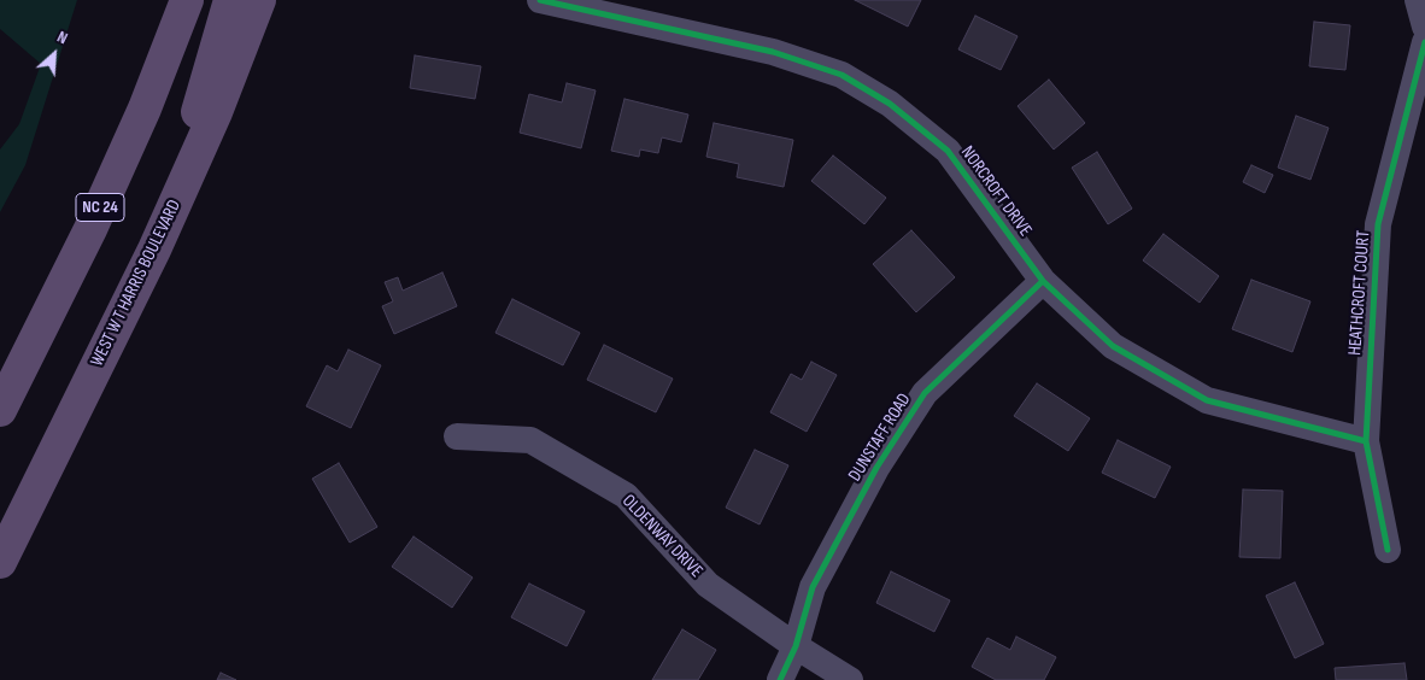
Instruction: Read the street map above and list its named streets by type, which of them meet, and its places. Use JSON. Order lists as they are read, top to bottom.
{
  "streets": {
    "main road": ["NC 24", "WEST W T HARRIS BOULEVARD"],
    "street": [
      "NORCROFT DRIVE",
      "HEATHCROFT COURT",
      "DUNSTAFF ROAD",
      "OLDENWAY DRIVE"
    ]
  },
  "crossings": [
    ["NORCROFT DRIVE", "HEATHCROFT COURT"],
    ["NORCROFT DRIVE", "DUNSTAFF ROAD"],
    ["DUNSTAFF ROAD", "OLDENWAY DRIVE"]
  ],
  "north": "top right"
}
